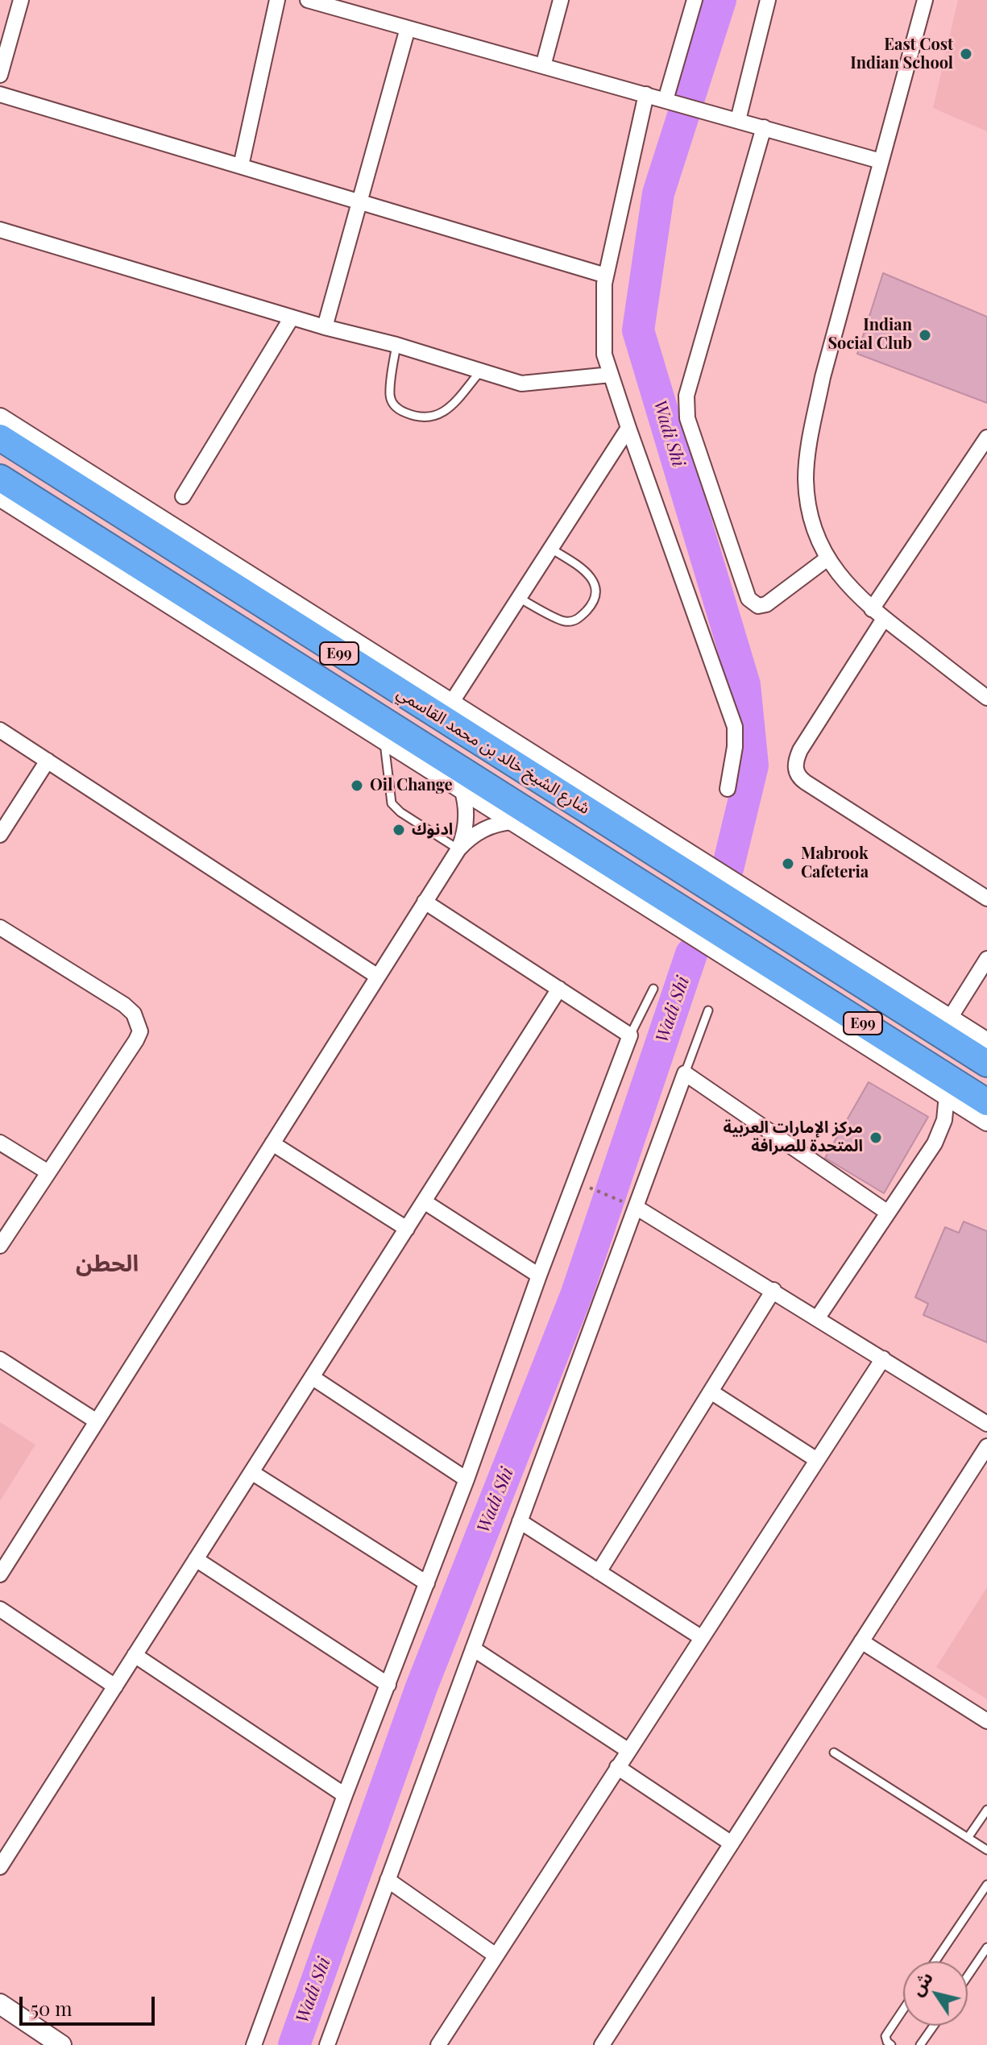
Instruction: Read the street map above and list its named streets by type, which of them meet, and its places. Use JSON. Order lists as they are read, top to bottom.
{
  "streets": {
    "highway": ["E99", "شارع الشيخ خالد بن محمد القاسمي"]
  },
  "districts": ["الحطن"],
  "water": ["Wadi Shi"],
  "places": [
    "East Cost Indian School",
    "Indian Social Club",
    "Oil Change",
    "ادنوك",
    "Mabrook Cafeteria",
    "مركز الإمارات العربية المتحدة للصرافة"
  ],
  "scale_bar": "50 m",
  "north": "top left"
}
